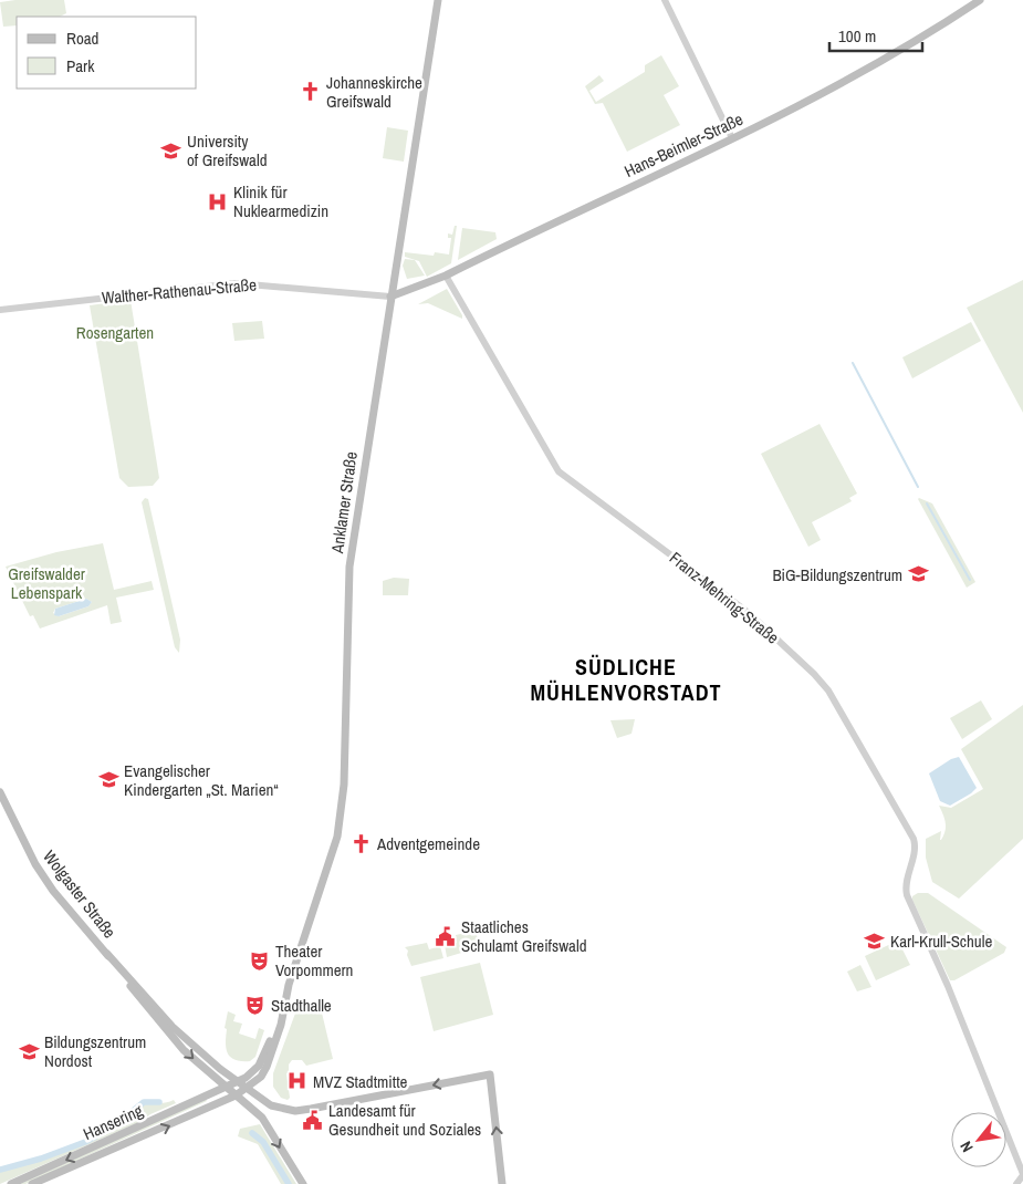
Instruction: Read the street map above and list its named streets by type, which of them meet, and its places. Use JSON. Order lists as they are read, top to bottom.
{
  "streets": {
    "main road": [
      "Hans-Beimler-Straße",
      "Anklamer Straße",
      "Wolgaster Straße",
      "Hansering"
    ],
    "street": ["Walther-Rathenau-Straße", "Franz-Mehring-Straße"]
  },
  "crossings": [
    ["Hans-Beimler-Straße", "Walther-Rathenau-Straße"],
    ["Hans-Beimler-Straße", "Anklamer Straße"],
    ["Hans-Beimler-Straße", "Franz-Mehring-Straße"],
    ["Walther-Rathenau-Straße", "Anklamer Straße"],
    ["Anklamer Straße", "Wolgaster Straße"],
    ["Anklamer Straße", "Hansering"],
    ["Wolgaster Straße", "Hansering"]
  ],
  "districts": ["SÜDLICHE MÜHLENVORSTADT"],
  "parks": ["Rosengarten", "Greifswalder Lebenspark"],
  "places": {
    "church": ["Johanneskirche Greifswald", "Adventgemeinde"],
    "school or university": [
      "University of Greifswald",
      "BiG-Bildungszentrum",
      "Evangelischer Kindergarten „St. Marien“",
      "Karl-Krull-Schule",
      "Bildungszentrum Nordost"
    ],
    "hospital": ["Klinik für Nuklearmedizin", "MVZ Stadtmitte"],
    "public building": ["Staatliches Schulamt Greifswald", "Landesamt für Gesundheit und Soziales"],
    "theatre": ["Theater Vorpommern", "Stadthalle"]
  },
  "legend": ["Road", "Park"],
  "scale_bar": "100 m",
  "north": "bottom left"
}
